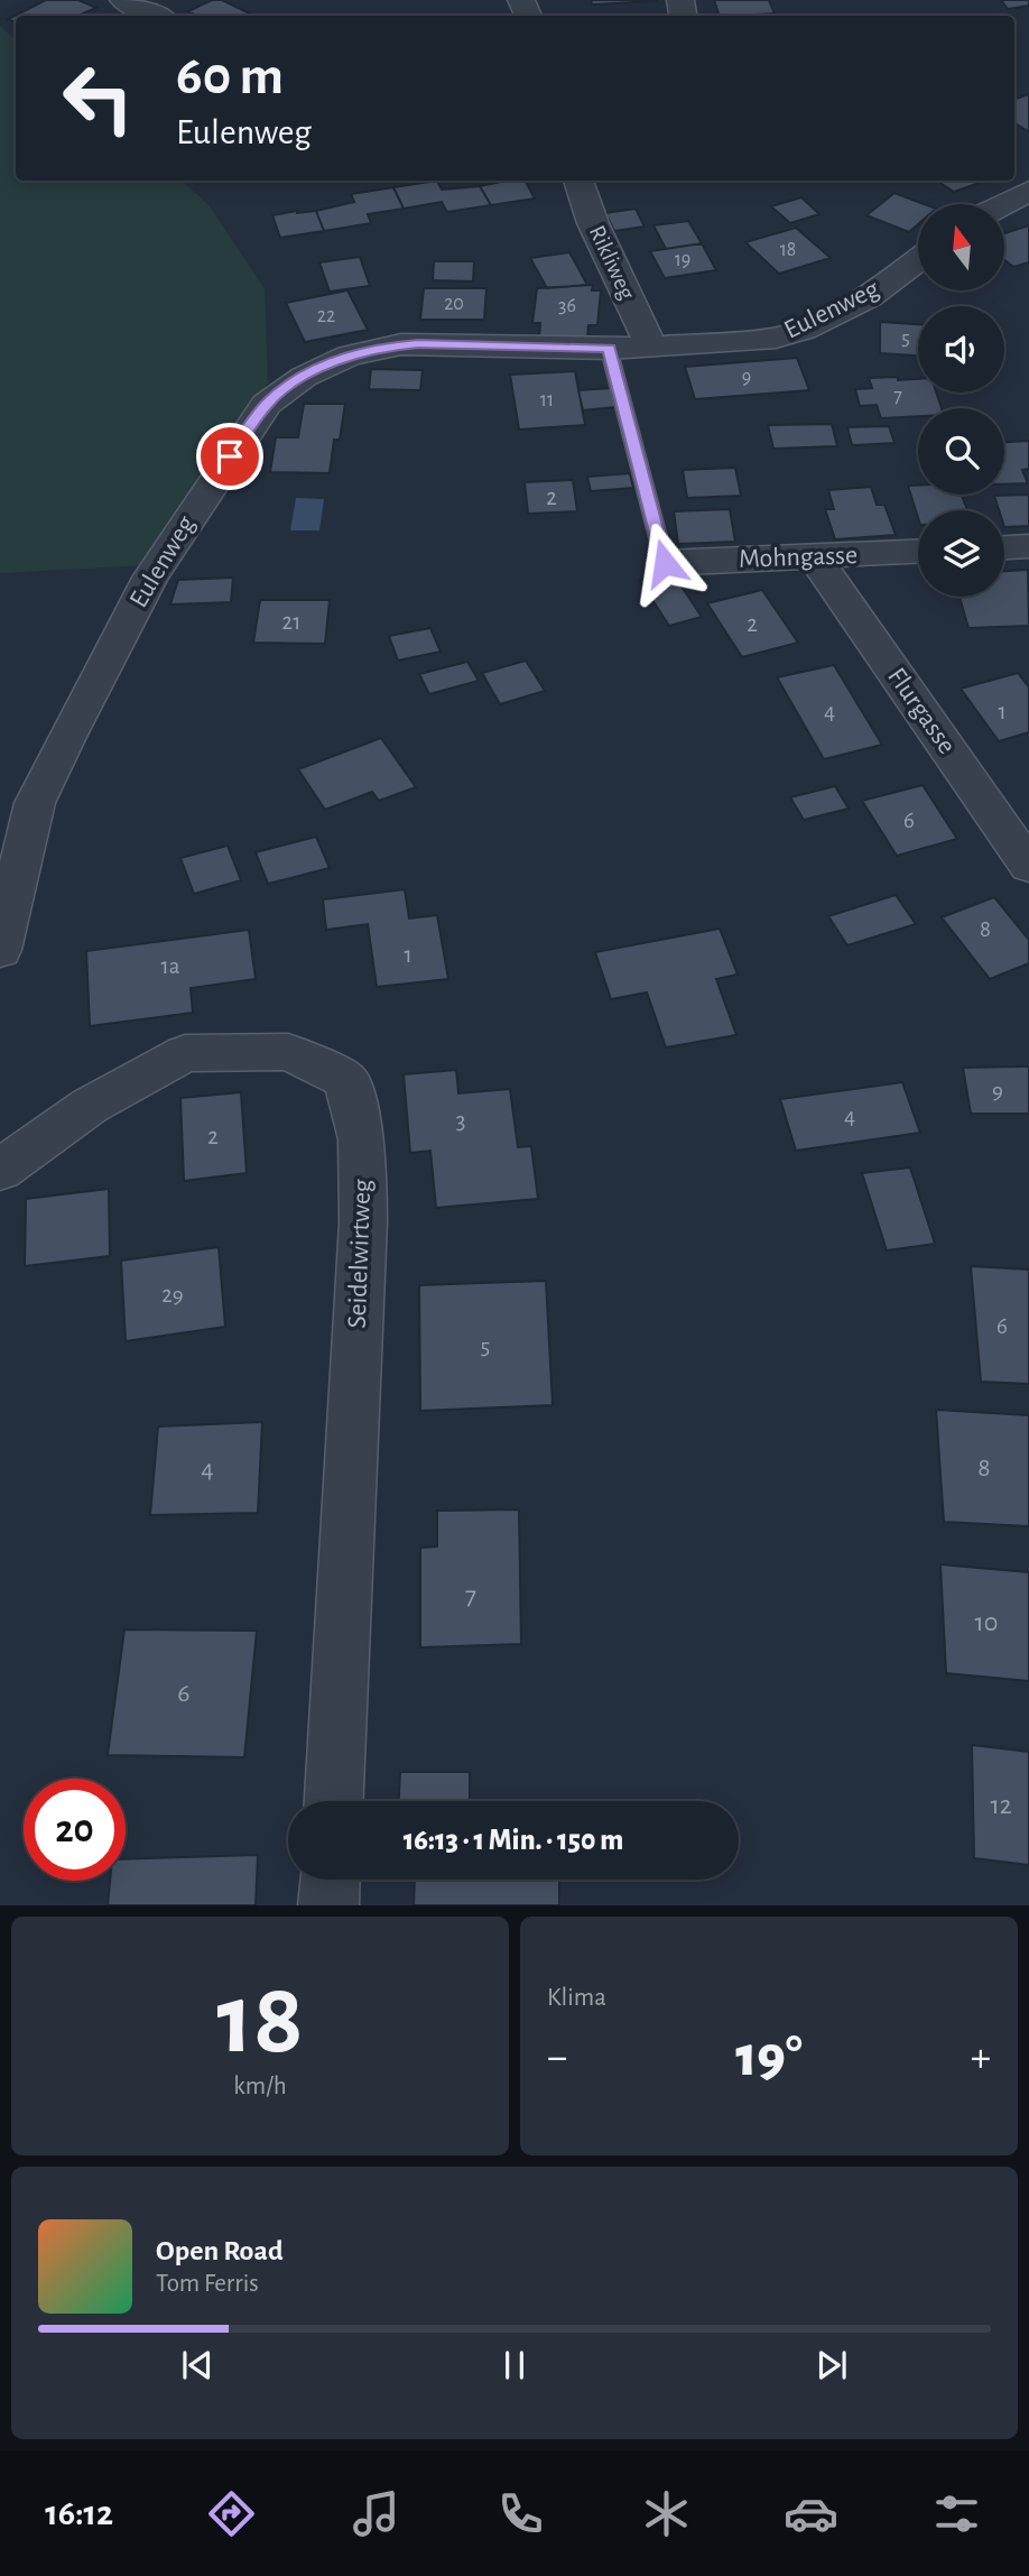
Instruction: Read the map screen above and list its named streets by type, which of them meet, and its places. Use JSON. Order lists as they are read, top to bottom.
{
  "streets": {
    "street": [
      "Rikliweg",
      "Eulenweg",
      "Mohngasse",
      "Flurgasse",
      "Seidelwirtweg"
    ]
  },
  "crossings": [
    ["Rikliweg", "Eulenweg"],
    ["Mohngasse", "Flurgasse"]
  ],
  "house_numbers": [
    "18",
    "19",
    "20",
    "36",
    "22",
    "5",
    "9",
    "7",
    "11",
    "2",
    "21",
    "2",
    "4",
    "1",
    "6",
    "8",
    "1",
    "1a",
    "9",
    "4",
    "3",
    "2",
    "29",
    "6",
    "5",
    "8",
    "4",
    "7",
    "10",
    "6",
    "12"
  ],
  "north": "top",
  "page": {
    "turn": ["60 m", "Eulenweg"],
    "limit": "20",
    "trip": "16:13 · 1 Min. · 150 m",
    "tile": [
      ["18", "km/h"],
      "Klima"
    ],
    "heat": ["−", "19°", "+"],
    "song": ["Open Road", "Tom Ferris"],
    "tabs": "16:12"
  }
}
